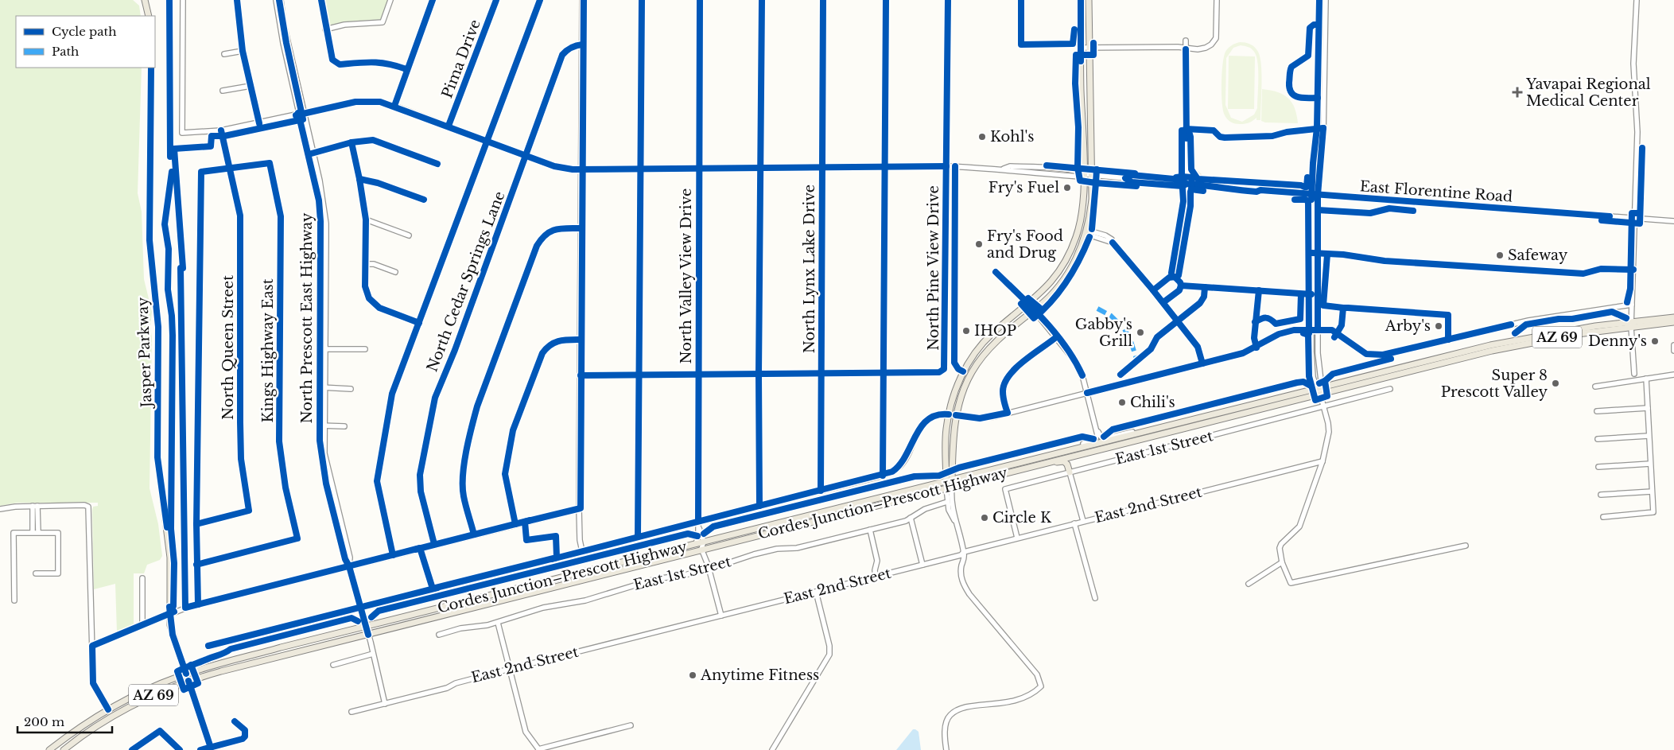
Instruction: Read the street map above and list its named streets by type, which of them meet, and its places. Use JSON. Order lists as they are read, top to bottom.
{
  "streets": {
    "main road": ["AZ 69", "Jasper Parkway", "Cordes Junction–Prescott Highway"],
    "street": [
      "Pima Drive",
      "East Florentine Road",
      "North Pine View Drive",
      "North Lynx Lake Drive",
      "North Valley View Drive",
      "North Cedar Springs Lane",
      "North Prescott East Highway",
      "North Queen Street",
      "Kings Highway East",
      "East 1st Street",
      "East 2nd Street"
    ]
  },
  "crossings": [
    ["Pima Drive", "East Florentine Road"],
    ["East Florentine Road", "North Pine View Drive"],
    ["East Florentine Road", "North Lynx Lake Drive"],
    ["East Florentine Road", "North Valley View Drive"],
    ["East Florentine Road", "North Cedar Springs Lane"],
    ["East Florentine Road", "North Prescott East Highway"],
    ["East Florentine Road", "North Queen Street"],
    ["North Valley View Drive", "Cordes Junction–Prescott Highway"],
    ["North Prescott East Highway", "Cordes Junction–Prescott Highway"],
    ["North Prescott East Highway", "East 2nd Street"],
    ["North Queen Street", "Kings Highway East"],
    ["Jasper Parkway", "Cordes Junction–Prescott Highway"],
    ["East 1st Street", "East 2nd Street"]
  ],
  "places": {
    "health": ["Yavapai Regional Medical Center"],
    "other": [
      "Kohl's",
      "Fry's Fuel",
      "Fry's Food and Drug",
      "Safeway",
      "Arby's",
      "IHOP",
      "Gabby's Grill",
      "Denny's",
      "Super 8 Prescott Valley",
      "Chili's",
      "Circle K",
      "Anytime Fitness"
    ]
  },
  "legend": ["Cycle path", "Path"],
  "scale_bar": "200 m"
}
